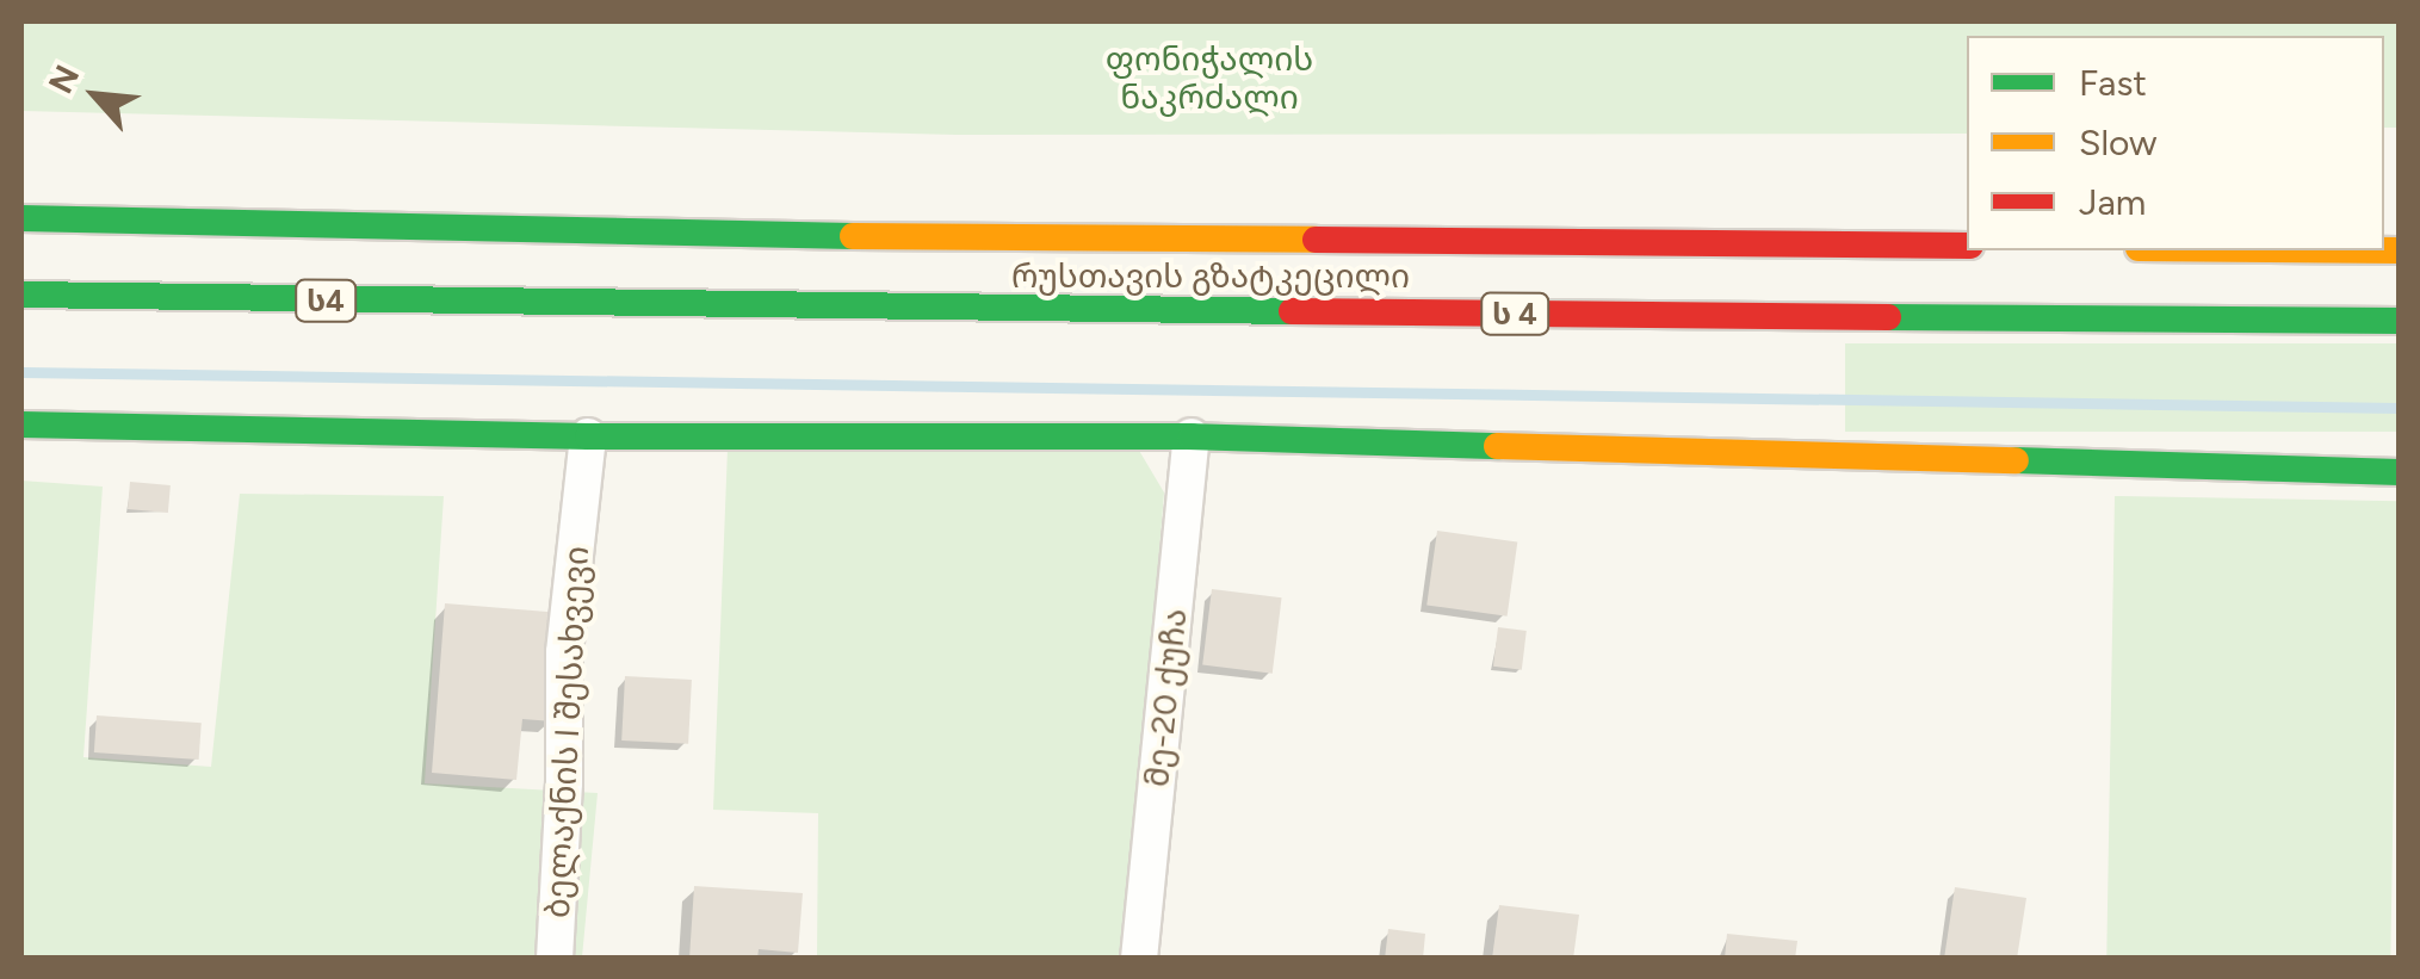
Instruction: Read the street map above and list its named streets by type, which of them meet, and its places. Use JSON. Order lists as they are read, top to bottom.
{
  "streets": {
    "main road": ["რუსთავის გზატკეცილი", "ს4", "ს 4"],
    "street": ["მე-20 ქუჩა", "ბელაქნის I შესახვევი"]
  },
  "parks": ["ფონიჭალის ნაკრძალი"],
  "legend": ["Fast", "Slow", "Jam"],
  "north": "top left"
}
